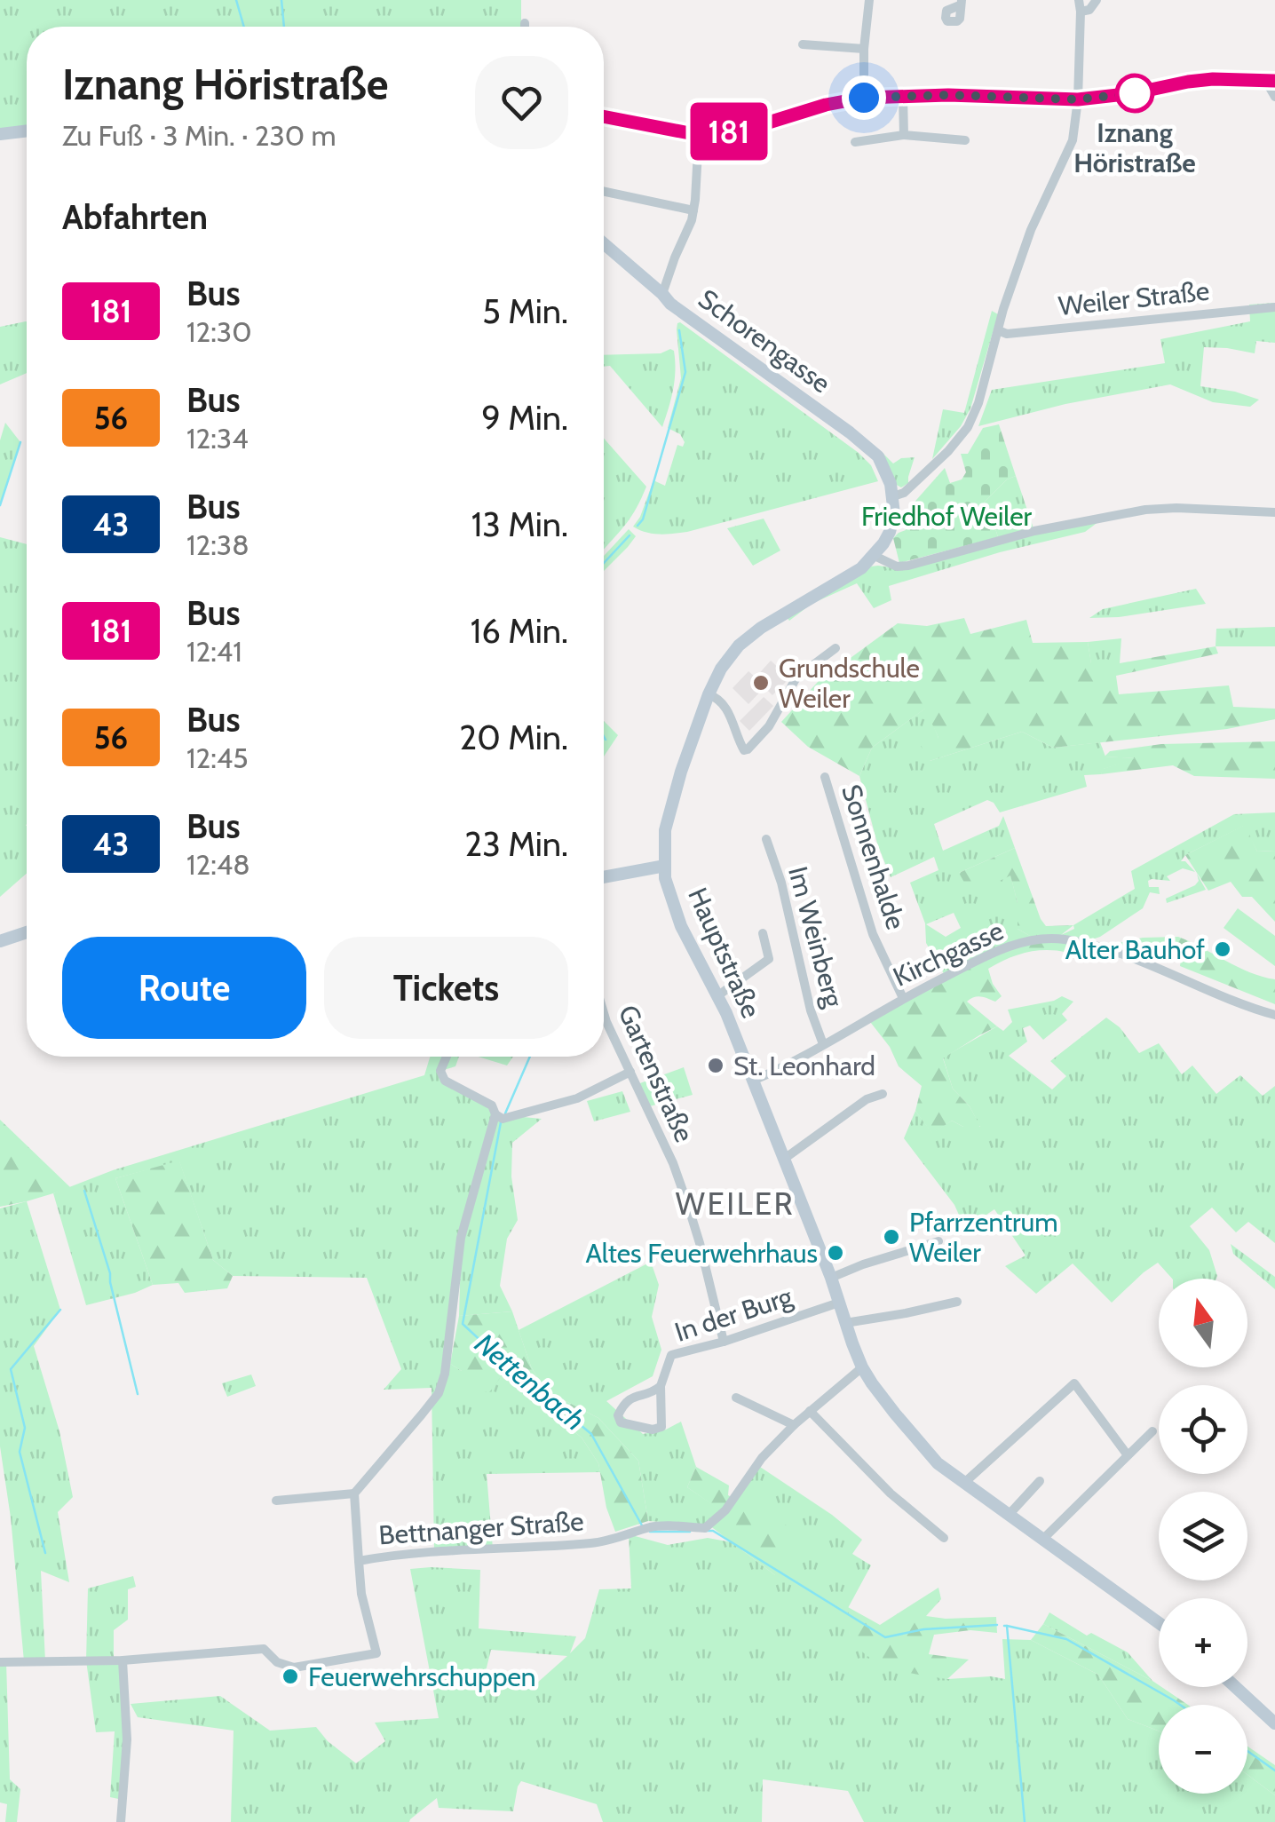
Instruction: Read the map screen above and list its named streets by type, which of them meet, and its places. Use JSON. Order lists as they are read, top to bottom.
{
  "streets": {
    "street": [
      "Weiler Straße",
      "Schorengasse",
      "Sonnenhalde",
      "Im Weinberg",
      "Hauptstraße",
      "Kirchgasse",
      "Gartenstraße",
      "In der Burg",
      "Bettnanger Straße"
    ]
  },
  "crossings": [
    ["Schorengasse", "Hauptstraße"],
    ["Sonnenhalde", "Kirchgasse"],
    ["Im Weinberg", "Kirchgasse"],
    ["Hauptstraße", "Kirchgasse"],
    ["Hauptstraße", "In der Burg"],
    ["Hauptstraße", "Bettnanger Straße"],
    ["Gartenstraße", "In der Burg"]
  ],
  "districts": ["WEILER"],
  "water": ["Nettenbach"],
  "parks": ["Friedhof Weiler"],
  "places": [
    "Iznang Höristraße",
    "Grundschule Weiler",
    "Alter Bauhof",
    "St. Leonhard",
    "Pfarrzentrum Weiler",
    "Altes Feuerwehrhaus",
    "Feuerwehrschuppen"
  ],
  "lines": ["bus line 181"],
  "north": "top",
  "page": {
    "on_map": "181",
    "heading": [
      ["Iznang Höristraße", "Zu Fuß · 3 Min. · 230 m"],
      "Abfahrten"
    ],
    "list": [
      {
        "mark": "181",
        "name": "Bus",
        "note": "12:30",
        "value": "5 Min."
      },
      {
        "mark": "56",
        "name": "Bus",
        "note": "12:34",
        "value": "9 Min."
      },
      {
        "mark": "43",
        "name": "Bus",
        "note": "12:38",
        "value": "13 Min."
      },
      {
        "mark": "181",
        "name": "Bus",
        "note": "12:41",
        "value": "16 Min."
      },
      {
        "mark": "56",
        "name": "Bus",
        "note": "12:45",
        "value": "20 Min."
      },
      {
        "mark": "43",
        "name": "Bus",
        "note": "12:48",
        "value": "23 Min."
      }
    ],
    "buttons": ["Route", "Tickets"],
    "map_buttons": ["+", "−"]
  }
}
